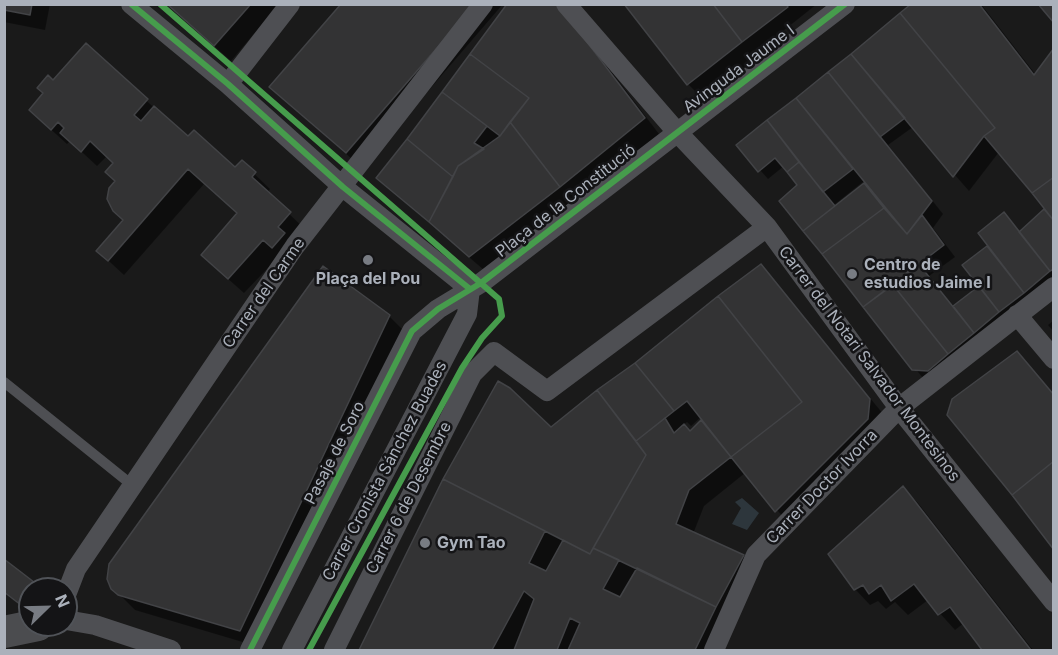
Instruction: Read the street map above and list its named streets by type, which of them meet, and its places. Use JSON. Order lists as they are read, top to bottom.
{
  "streets": {
    "street": [
      "Avinguda Jaume I",
      "Plaça de la Constitució",
      "Carrer del Carme",
      "Carrer del Notari Salvador Montesinos",
      "Pasaje de Soro",
      "Carrer Cronista Sánchez Buades",
      "Carrer Doctor Ivorra",
      "Carrer 6 de Desembre"
    ]
  },
  "crossings": [
    ["Avinguda Jaume I", "Plaça de la Constitució"],
    ["Avinguda Jaume I", "Carrer del Notari Salvador Montesinos"],
    ["Plaça de la Constitució", "Carrer del Notari Salvador Montesinos"],
    ["Plaça de la Constitució", "Pasaje de Soro"],
    ["Plaça de la Constitució", "Carrer Cronista Sánchez Buades"],
    ["Carrer del Notari Salvador Montesinos", "Carrer Doctor Ivorra"],
    ["Carrer del Notari Salvador Montesinos", "Carrer 6 de Desembre"],
    ["Pasaje de Soro", "Carrer Cronista Sánchez Buades"]
  ],
  "places": ["Plaça del Pou", "Centro de estudios Jaime I", "Gym Tao"],
  "north": "top right"
}
